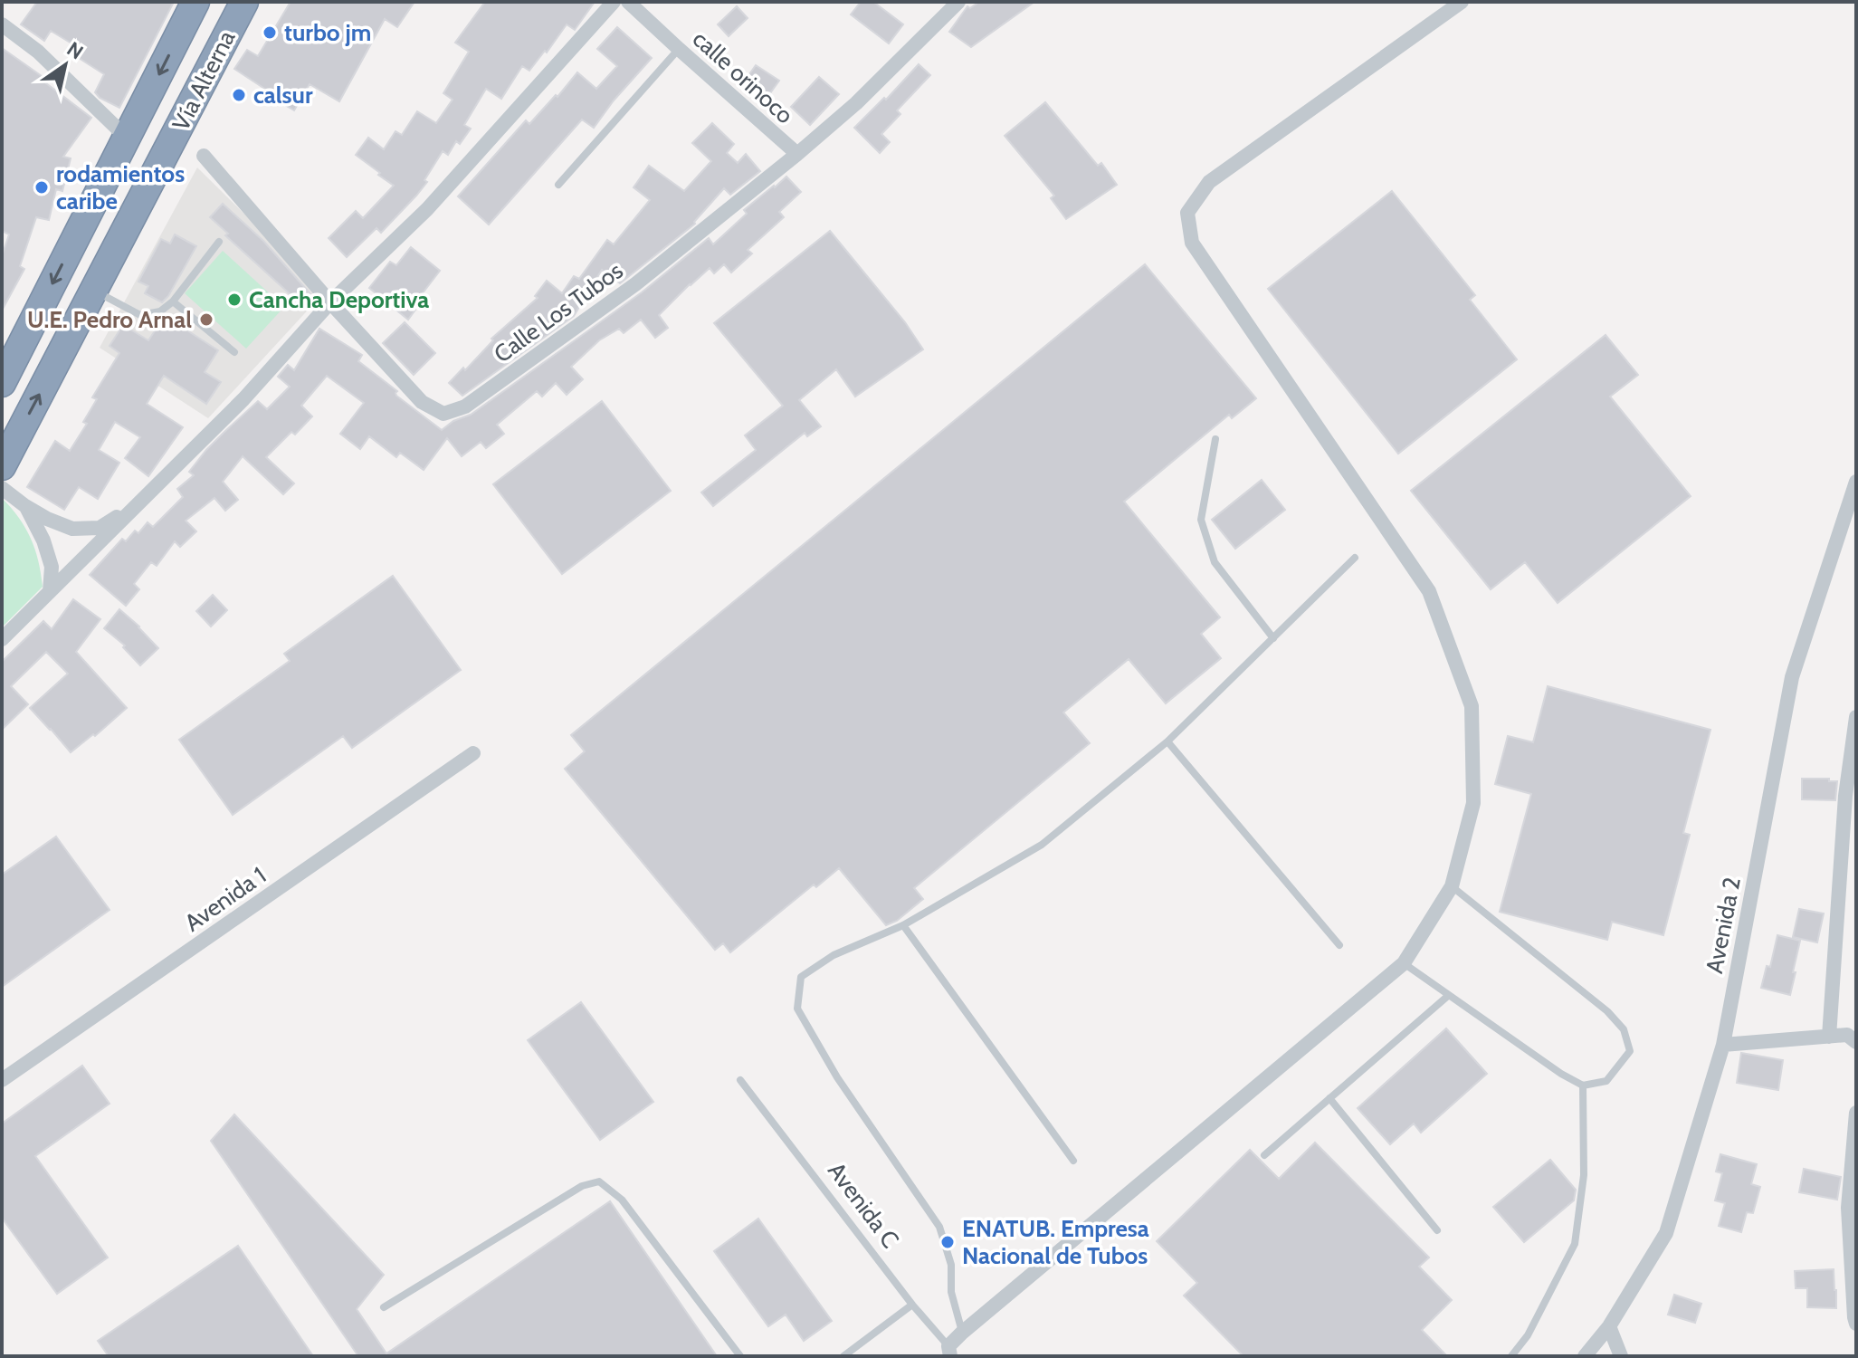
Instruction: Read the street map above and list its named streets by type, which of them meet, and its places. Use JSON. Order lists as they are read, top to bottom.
{
  "streets": {
    "highway": ["Vía Alterna"],
    "street": [
      "calle orinoco",
      "Calle Los Tubos",
      "Avenida 1",
      "Avenida 2"
    ],
    "lane": ["Avenida C"]
  },
  "crossings": [
    ["calle orinoco", "Calle Los Tubos"]
  ],
  "places": [
    "turbo jm",
    "calsur",
    "rodamientos caribe",
    "Cancha Deportiva",
    "U.E. Pedro Arnal",
    "ENATUB. Empresa Nacional de Tubos"
  ],
  "north": "top right"
}
